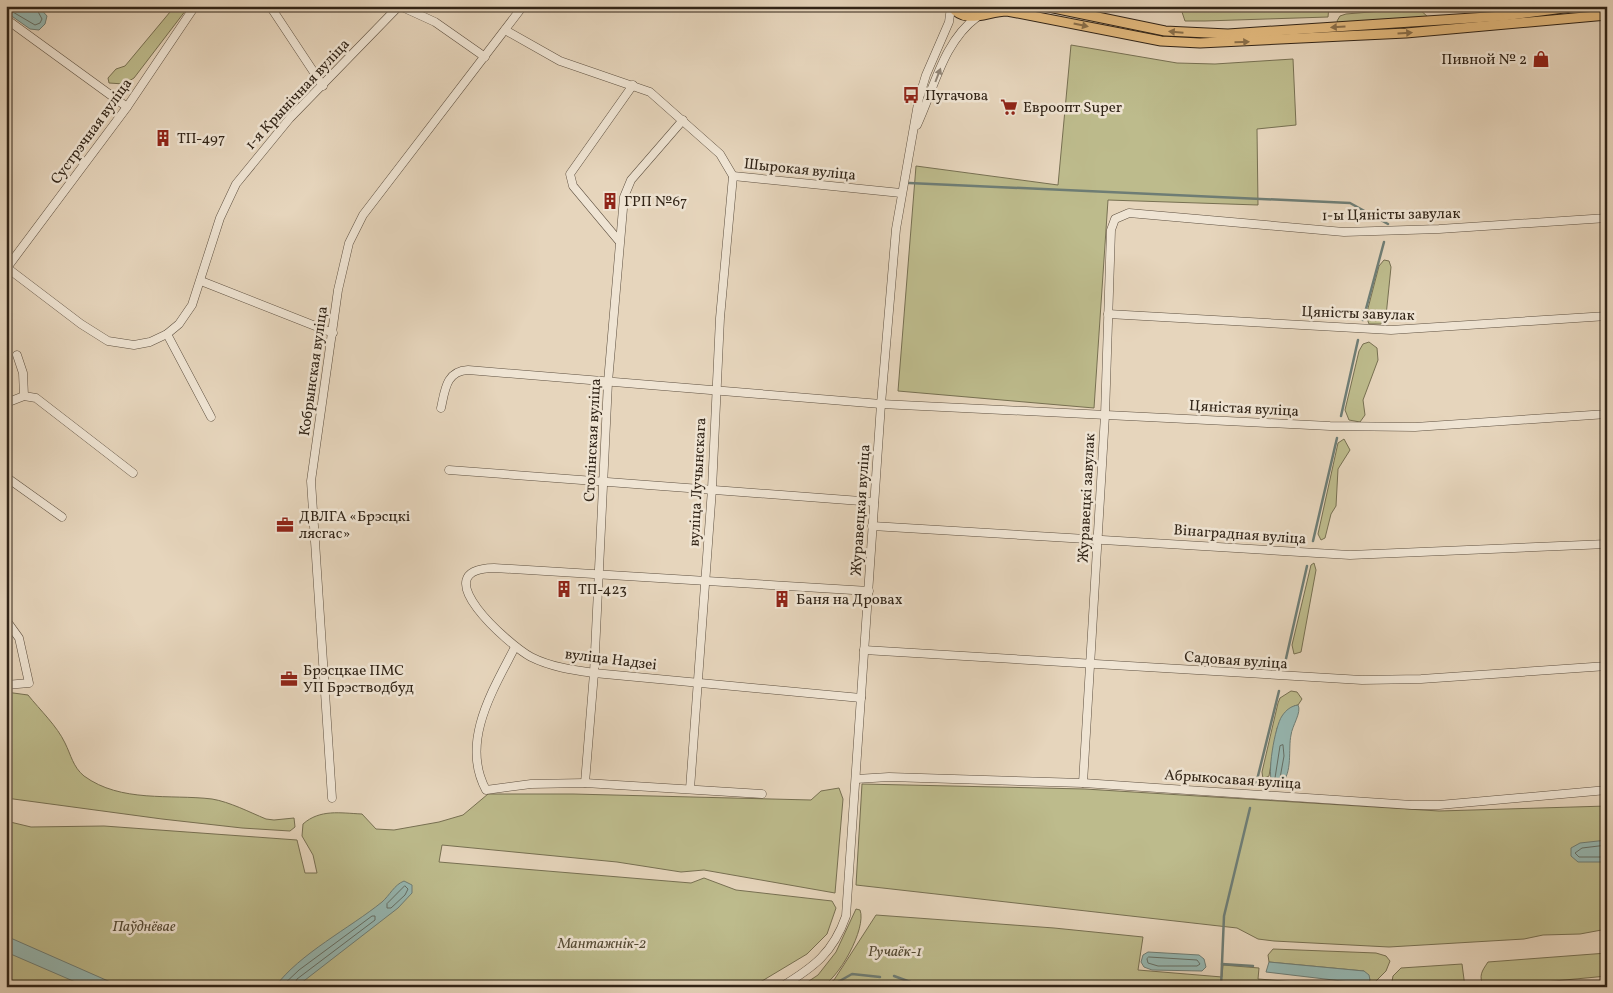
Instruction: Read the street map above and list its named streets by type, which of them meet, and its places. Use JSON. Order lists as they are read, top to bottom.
{
  "streets": {
    "street": [
      "1-я Крынічная вуліца",
      "Сустрэчная вуліца",
      "Шырокая вуліца",
      "1-ы Цяністы завулак",
      "Цяністы завулак",
      "Кобрынская вуліца",
      "Цяністая вуліца",
      "Столінская вуліца",
      "вуліца Лучынскага",
      "Журавецкі завулак",
      "Журавецкая вуліца",
      "Вінаградная вуліца",
      "вуліца Надзеі",
      "Садовая вуліца",
      "Абрыкосавая вуліца"
    ]
  },
  "crossings": [
    ["1-я Крынічная вуліца", "Сустрэчная вуліца"],
    ["Шырокая вуліца", "Кобрынская вуліца"],
    ["Шырокая вуліца", "Столінская вуліца"],
    ["Шырокая вуліца", "вуліца Лучынскага"],
    ["Шырокая вуліца", "Журавецкая вуліца"],
    ["1-ы Цяністы завулак", "Журавецкі завулак"],
    ["Цяністы завулак", "Журавецкі завулак"],
    ["Цяністая вуліца", "Столінская вуліца"],
    ["Цяністая вуліца", "вуліца Лучынскага"],
    ["Цяністая вуліца", "Журавецкі завулак"],
    ["Цяністая вуліца", "Журавецкая вуліца"],
    ["Столінская вуліца", "вуліца Надзеі"],
    ["вуліца Лучынскага", "вуліца Надзеі"],
    ["Журавецкі завулак", "Вінаградная вуліца"],
    ["Журавецкі завулак", "Садовая вуліца"],
    ["Журавецкі завулак", "Абрыкосавая вуліца"],
    ["Журавецкая вуліца", "Вінаградная вуліца"],
    ["Журавецкая вуліца", "вуліца Надзеі"],
    ["Журавецкая вуліца", "Садовая вуліца"],
    ["Журавецкая вуліца", "Абрыкосавая вуліца"]
  ],
  "parks": ["Паўднёвае", "Мантажнік-2", "Ручаёк-1"],
  "places": {
    "shop": ["Пивной № 2"],
    "bus stop": ["Пугачова"],
    "supermarket": ["Евроопт Super"],
    "building": [
      "ТП-497",
      "ГРП №67",
      "ТП-423",
      "Баня на Дровах"
    ],
    "office": ["ДВЛГА «Брэсцкі лясгас»", "Брэсцкае ПМС УП Брэстводбуд"]
  }
}
